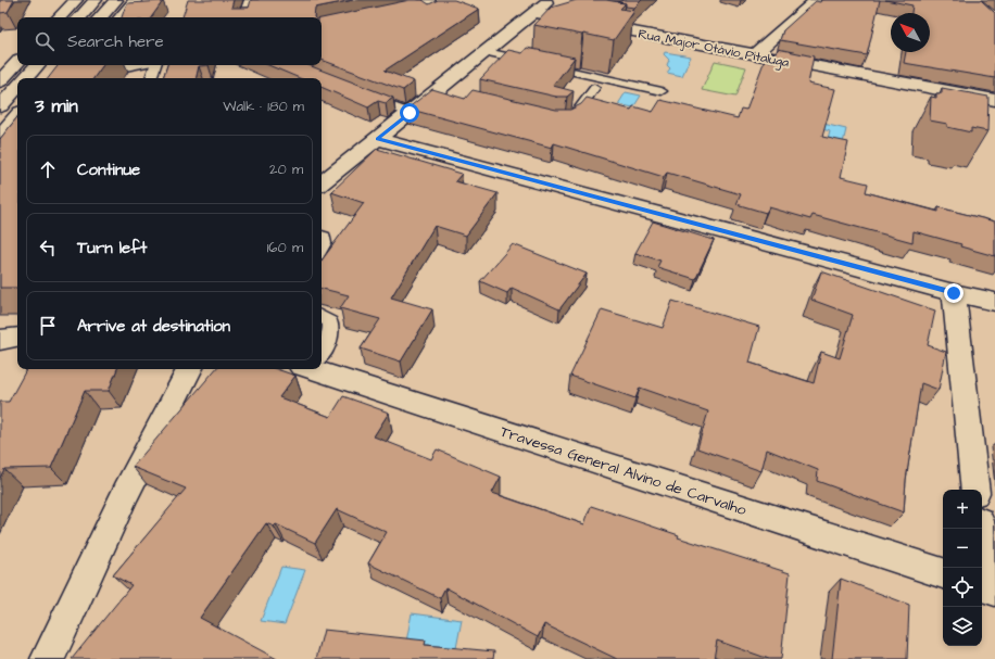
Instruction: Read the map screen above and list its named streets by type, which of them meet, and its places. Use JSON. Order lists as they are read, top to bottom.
{
  "streets": {
    "main road": ["Rua Major Otávio Pitaluga", "Travessa General Alvino de Carvalho"]
  },
  "north": "top left",
  "page": {
    "search": "Search here",
    "heading": ["3 min", "Walk · 180 m"],
    "list": [
      ["Continue", "20 m"],
      ["Turn left", "160 m"],
      "Arrive at destination"
    ],
    "map_buttons": ["+", "−"]
  }
}
